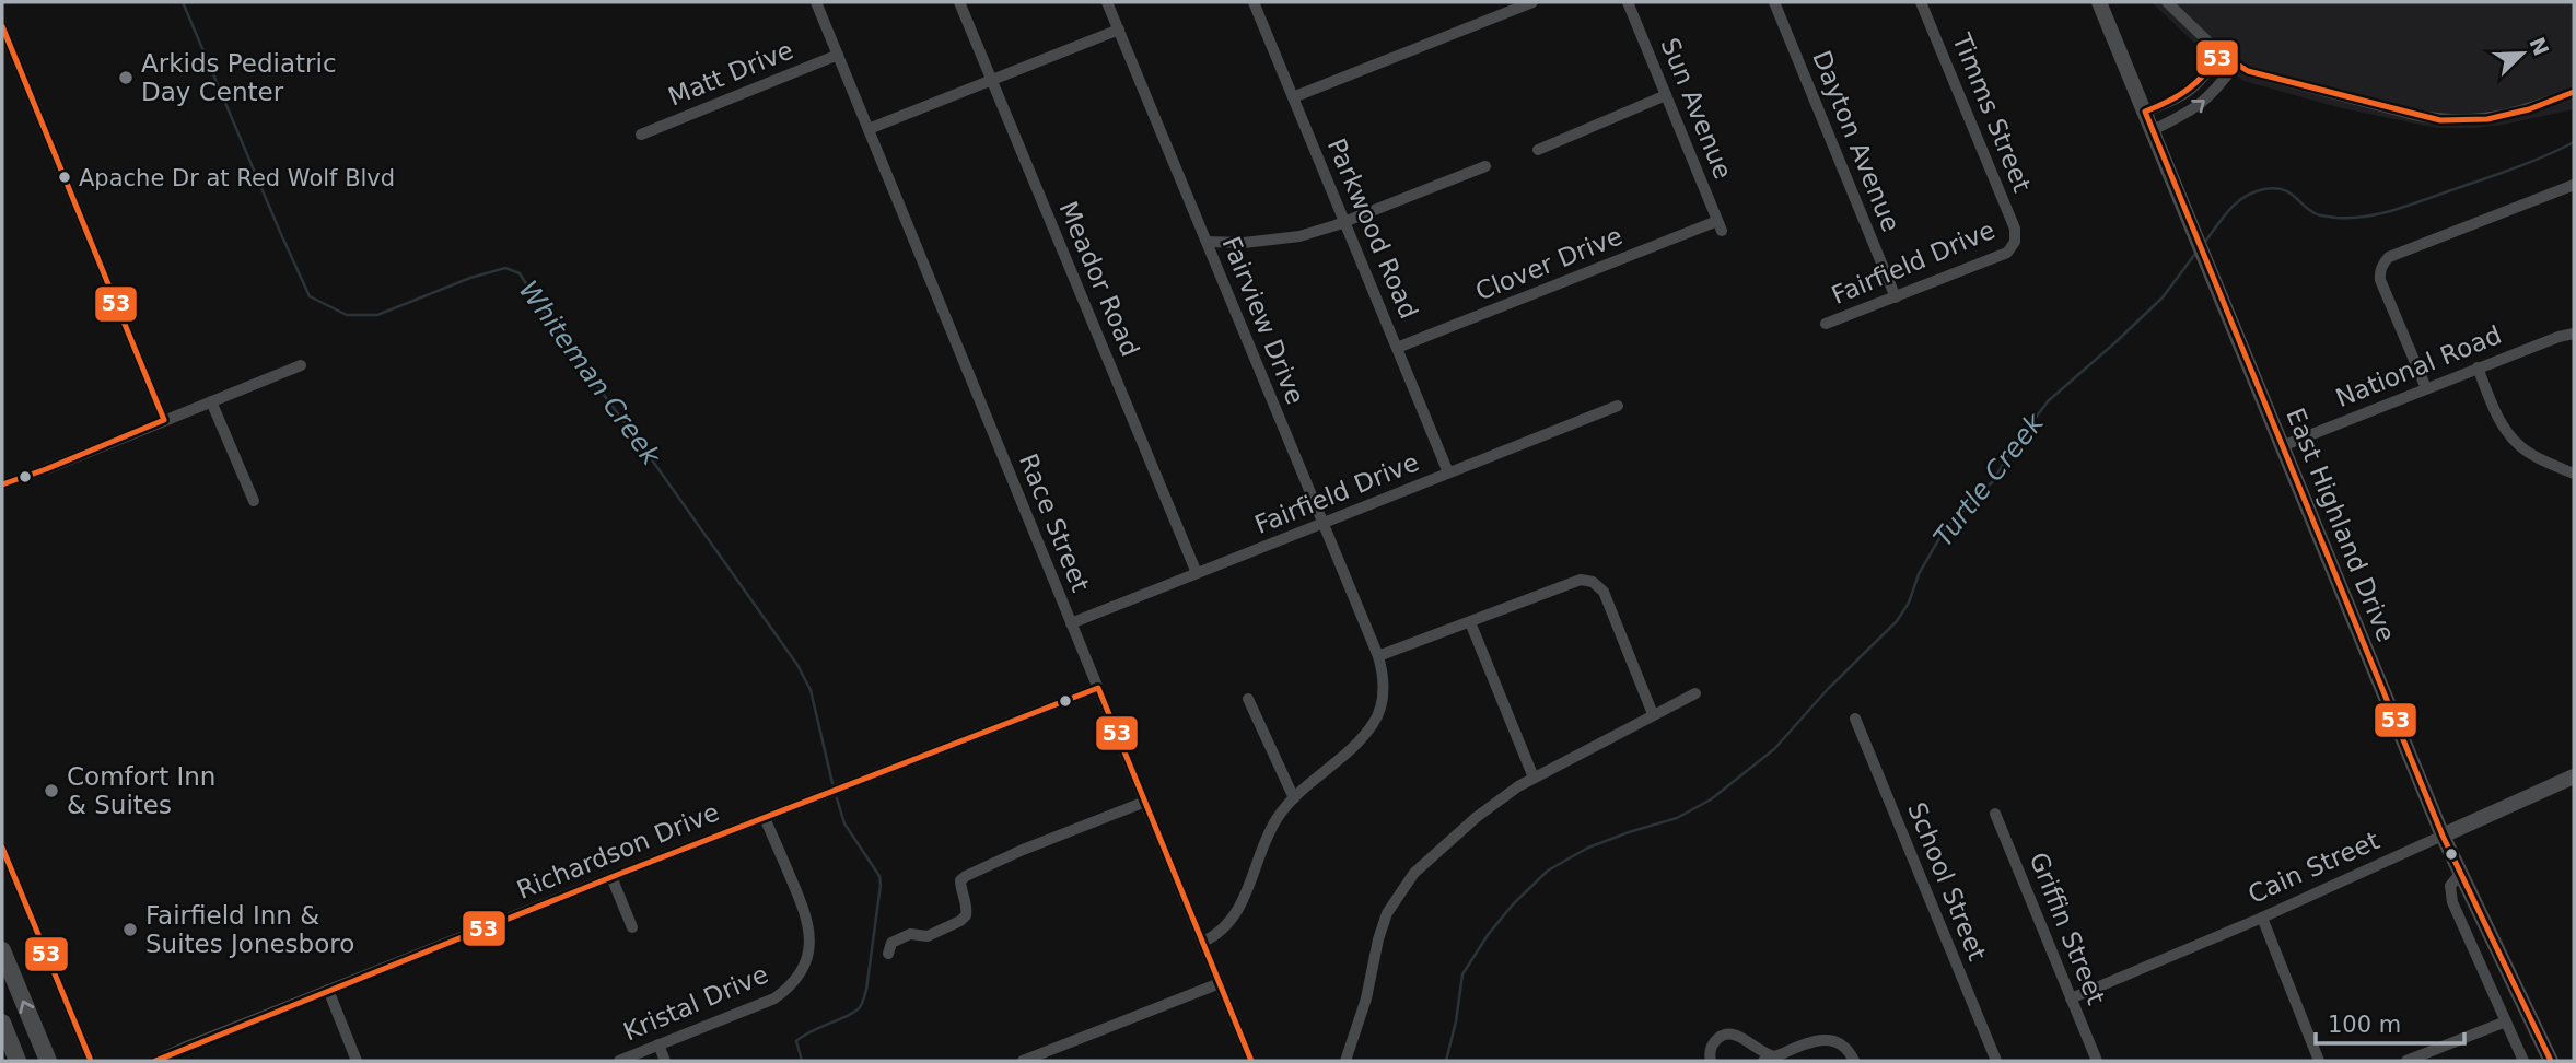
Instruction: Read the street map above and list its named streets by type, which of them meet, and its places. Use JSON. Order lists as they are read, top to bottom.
{
  "streets": {
    "main road": ["East Highland Drive", "Cain Street"],
    "street": [
      "Matt Drive",
      "Sun Avenue",
      "Timms Street",
      "Dayton Avenue",
      "Parkwood Road",
      "Fairfield Drive",
      "Clover Drive",
      "Meador Road",
      "Fairview Drive",
      "National Road",
      "Race Street",
      "Richardson Drive",
      "School Street",
      "Griffin Street",
      "Kristal Drive"
    ]
  },
  "crossings": [
    ["Matt Drive", "Race Street"],
    ["Sun Avenue", "Clover Drive"],
    ["Timms Street", "Fairfield Drive"],
    ["Dayton Avenue", "Fairfield Drive"],
    ["Parkwood Road", "Fairfield Drive"],
    ["Parkwood Road", "Clover Drive"],
    ["Fairfield Drive", "Meador Road"],
    ["Fairfield Drive", "Fairview Drive"],
    ["Fairfield Drive", "Race Street"],
    ["Fairview Drive", "Race Street"],
    ["National Road", "East Highland Drive"],
    ["Race Street", "Richardson Drive"],
    ["East Highland Drive", "Cain Street"],
    ["Richardson Drive", "Kristal Drive"],
    ["Cain Street", "Griffin Street"]
  ],
  "water": ["Whiteman Creek", "Turtle Creek"],
  "places": [
    "Arkids Pediatric Day Center",
    "Apache Dr at Red Wolf Blvd",
    "Comfort Inn & Suites",
    "Fairfield Inn & Suites Jonesboro"
  ],
  "lines": ["transit line 53"],
  "scale_bar": "100 m",
  "north": "top right"
}
